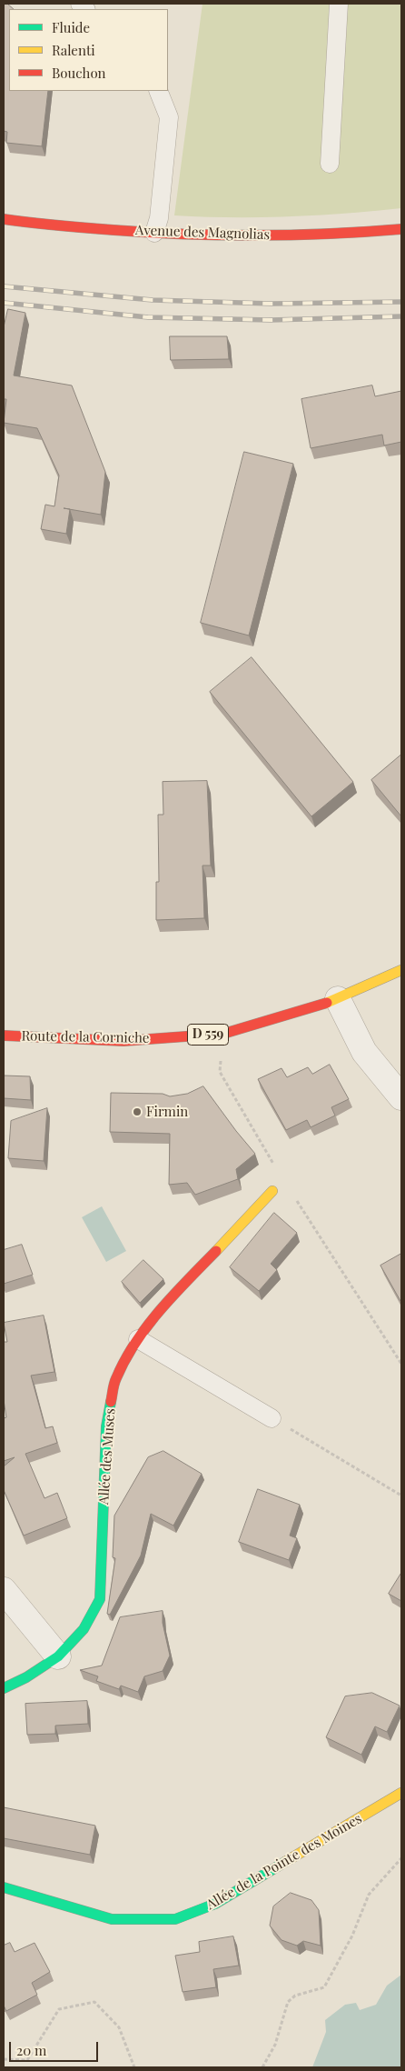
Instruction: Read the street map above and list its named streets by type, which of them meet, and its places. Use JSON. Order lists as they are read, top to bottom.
{
  "streets": {
    "street": [
      "Avenue des Magnolias",
      "D 559",
      "Route de la Corniche",
      "Allée des Muses",
      "Allée de la Pointe des Moines"
    ]
  },
  "places": ["Firmin"],
  "legend": ["Fluide", "Ralenti", "Bouchon"],
  "scale_bar": "20 m"
}
